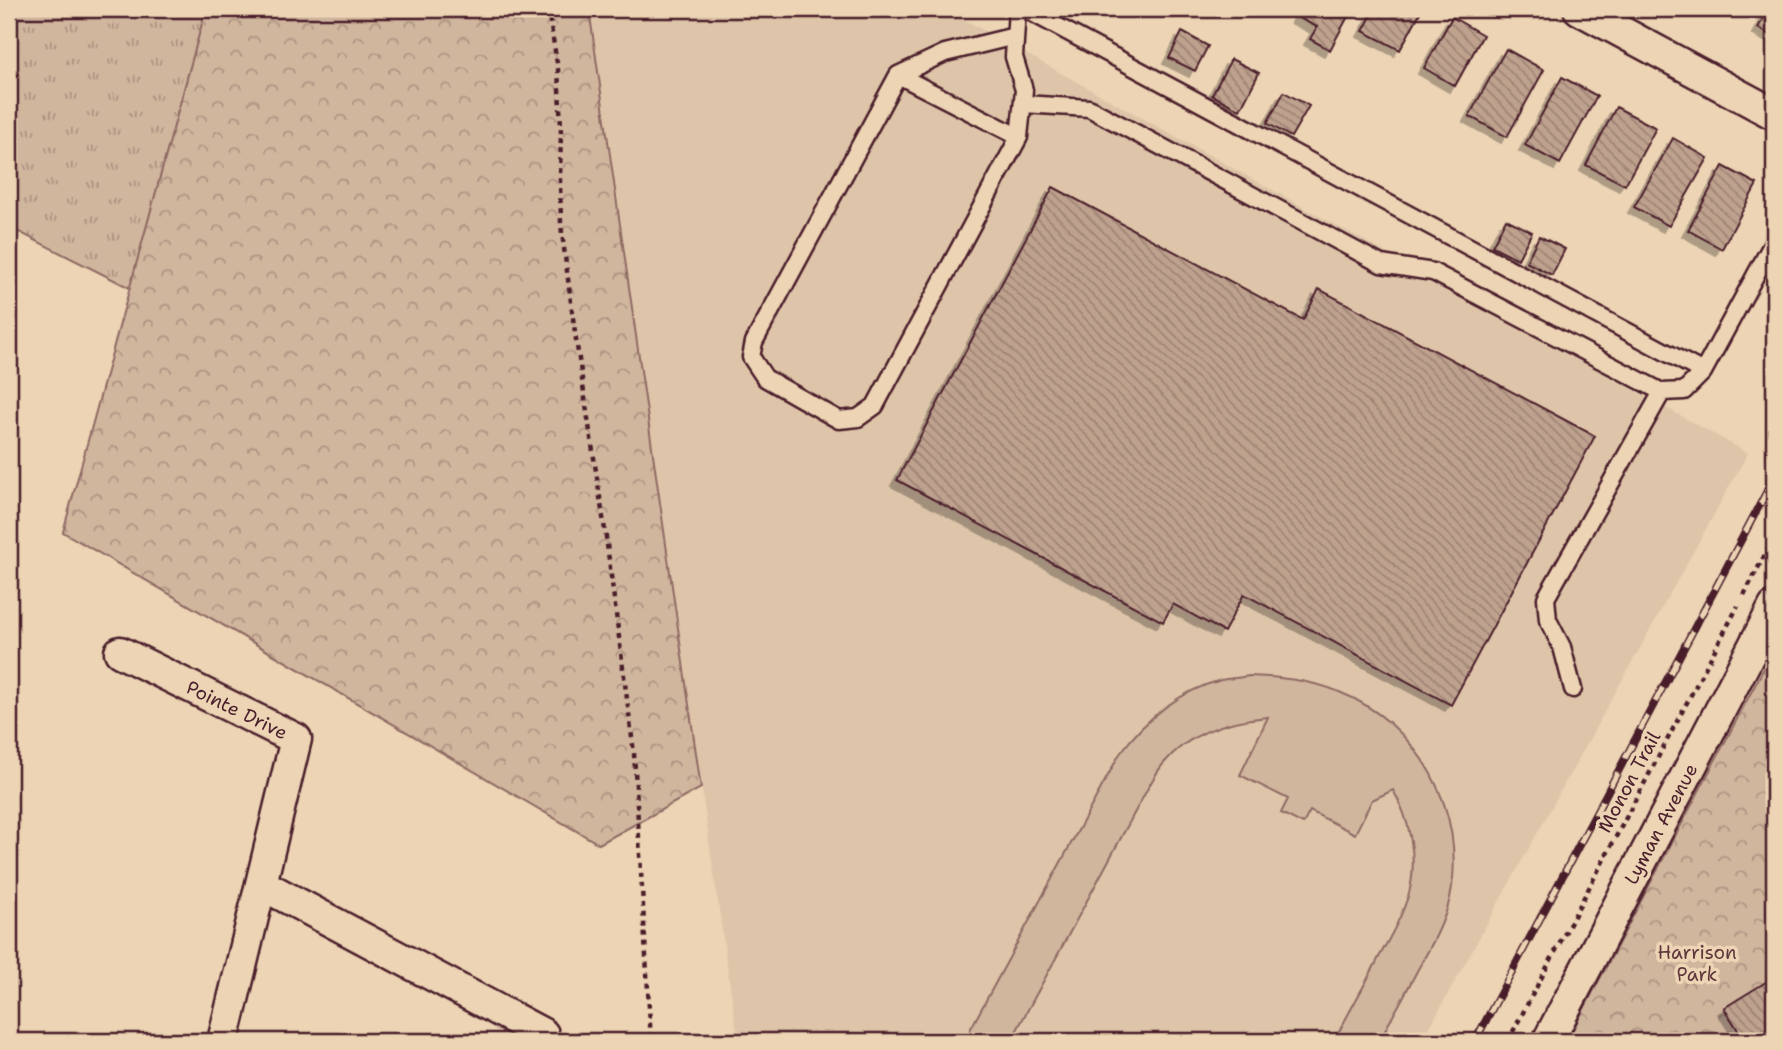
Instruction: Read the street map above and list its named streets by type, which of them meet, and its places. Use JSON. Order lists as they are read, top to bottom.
{
  "streets": {
    "street": ["Pointe Drive", "Lyman Avenue"],
    "path": ["Monon Trail"]
  },
  "parks": ["Harrison Park"]
}
